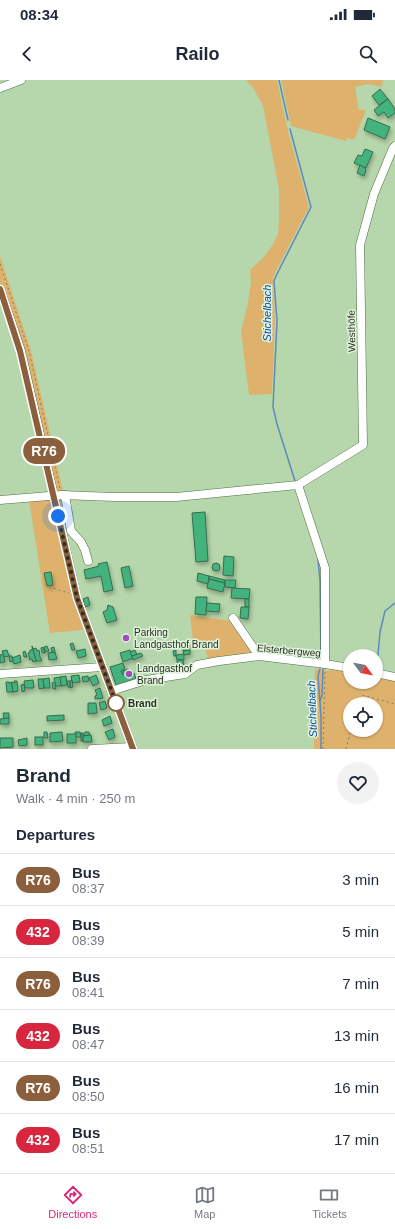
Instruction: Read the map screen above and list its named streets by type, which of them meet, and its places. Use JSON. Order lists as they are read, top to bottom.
{
  "streets": {
    "street": ["Westhöfe", "Elsterbergweg"]
  },
  "water": ["Stichelbach"],
  "places": ["Parking Landgasthof Brand", "Landgasthof Brand", "Brand"],
  "lines": ["bus line R76"],
  "north": "bottom right",
  "page": {
    "status": "08:34",
    "header": "Railo",
    "on_map": "R76",
    "heading": [
      ["Brand", "Walk · 4 min · 250 m"],
      "Departures"
    ],
    "list": [
      {
        "mark": "R76",
        "name": "Bus",
        "note": "08:37",
        "value": "3 min"
      },
      {
        "mark": "432",
        "name": "Bus",
        "note": "08:39",
        "value": "5 min"
      },
      {
        "mark": "R76",
        "name": "Bus",
        "note": "08:41",
        "value": "7 min"
      },
      {
        "mark": "432",
        "name": "Bus",
        "note": "08:47",
        "value": "13 min"
      },
      {
        "mark": "R76",
        "name": "Bus",
        "note": "08:50",
        "value": "16 min"
      },
      {
        "mark": "432",
        "name": "Bus",
        "note": "08:51",
        "value": "17 min"
      }
    ],
    "tabs": ["Directions", "Map", "Tickets"]
  }
}
